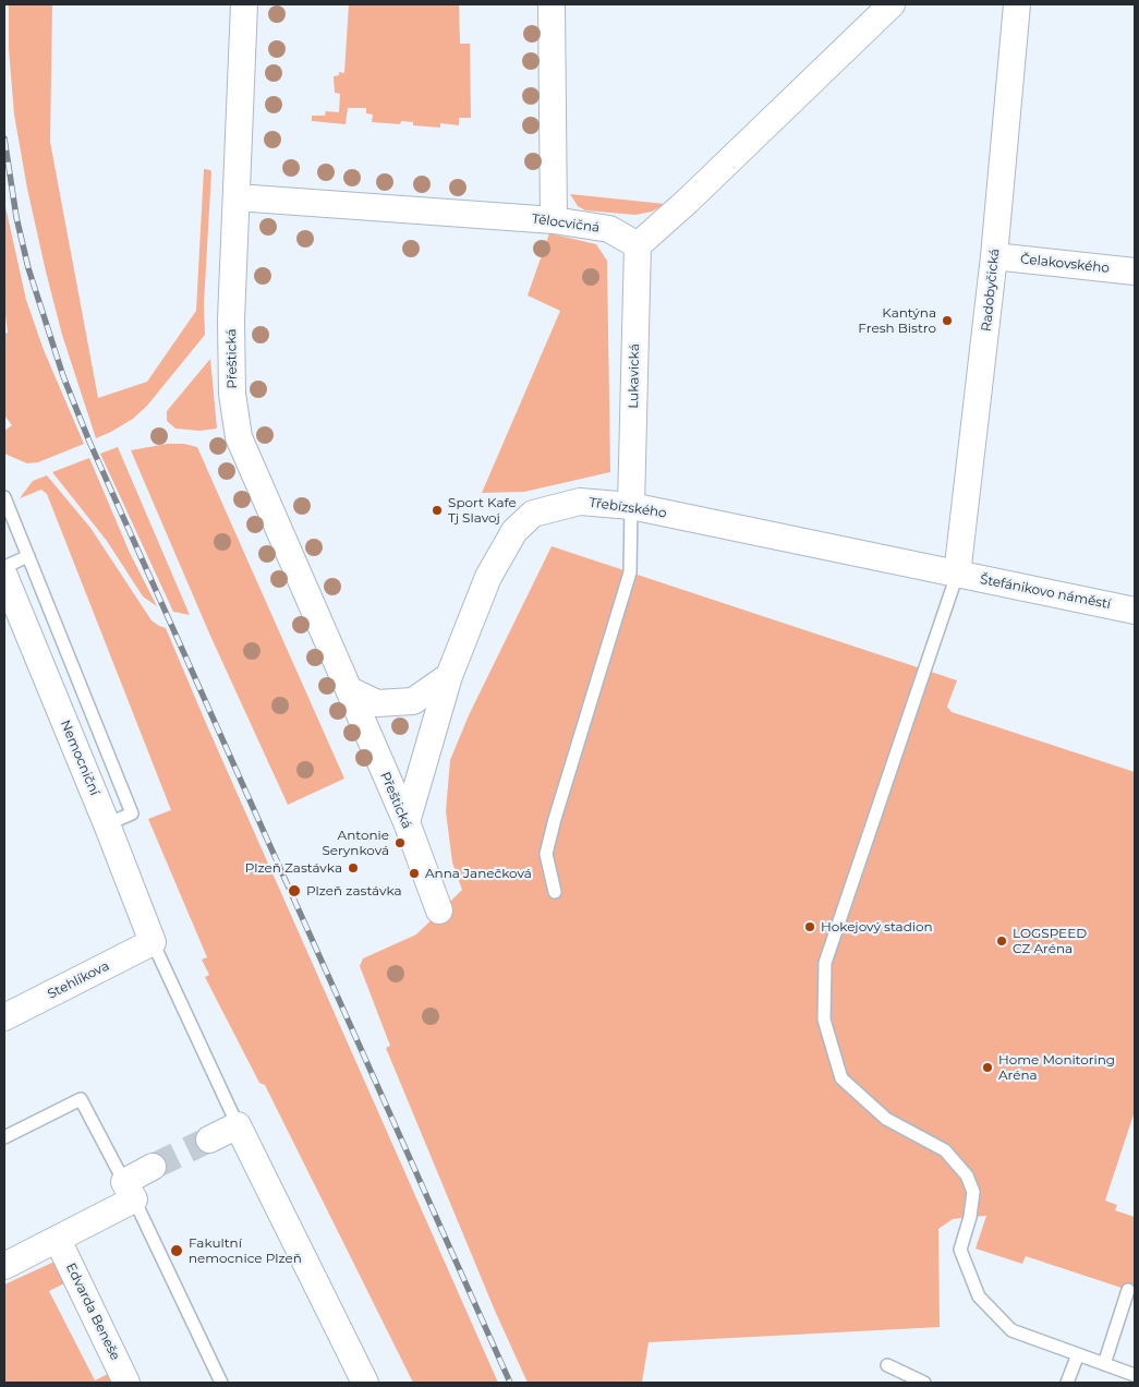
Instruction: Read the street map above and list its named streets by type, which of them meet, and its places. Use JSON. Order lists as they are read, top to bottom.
{
  "streets": {
    "street": [
      "Tělocvičná",
      "Čelakovského",
      "Radobyčická",
      "Přeštická",
      "Lukavická",
      "Třebízského",
      "Štefánikovo náměstí",
      "Nemocniční",
      "Stehlíkova",
      "Edvarda Beneše"
    ]
  },
  "crossings": [
    ["Tělocvičná", "Přeštická"],
    ["Tělocvičná", "Lukavická"],
    ["Čelakovského", "Radobyčická"],
    ["Radobyčická", "Třebízského"],
    ["Radobyčická", "Štefánikovo náměstí"],
    ["Přeštická", "Třebízského"],
    ["Lukavická", "Třebízského"],
    ["Třebízského", "Štefánikovo náměstí"],
    ["Nemocniční", "Stehlíkova"]
  ],
  "places": [
    "Kantýna Fresh Bistro",
    "Sport Kafe Tj Slavoj",
    "Antonie Serynková",
    "Plzeň Zastávka",
    "Anna Janečková",
    "Plzeň zastávka",
    "Hokejový stadion",
    "LOGSPEED CZ Aréna",
    "Home Monitoring Aréna",
    "Fakultní nemocnice Plzeň"
  ]
}
